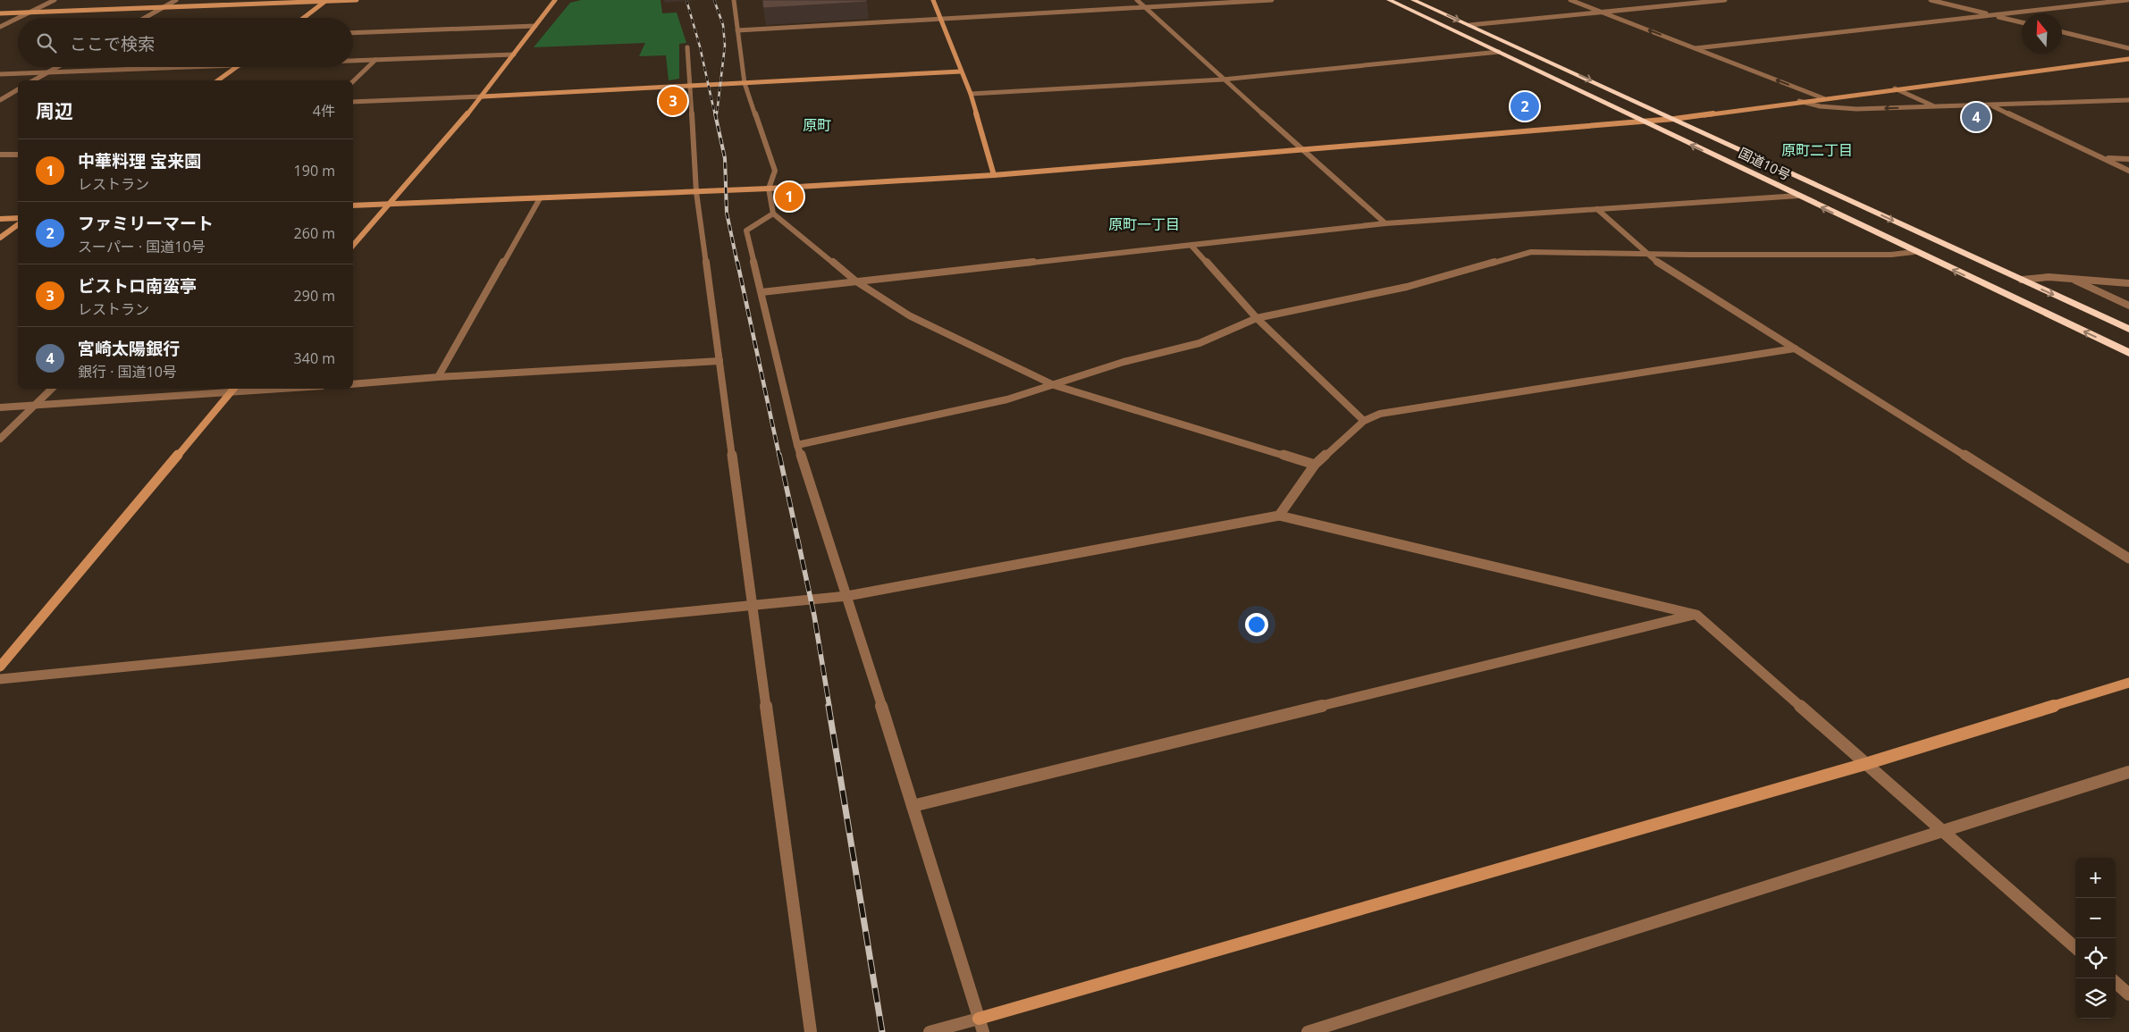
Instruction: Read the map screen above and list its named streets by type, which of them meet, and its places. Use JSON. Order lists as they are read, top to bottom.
{
  "streets": {
    "highway": ["国道10号"]
  },
  "districts": ["原町", "原町二丁目", "原町一丁目"],
  "north": "top",
  "page": {
    "search": "ここで検索",
    "heading": ["周辺", "4件"],
    "pins": [
      "3",
      "2",
      "4",
      "1"
    ],
    "list": [
      {
        "mark": "1",
        "name": "中華料理 宝来園",
        "note": "レストラン",
        "value": "190 m"
      },
      {
        "mark": "2",
        "name": "ファミリーマート",
        "note": "スーパー · 国道10号",
        "value": "260 m"
      },
      {
        "mark": "3",
        "name": "ビストロ南蛮亭",
        "note": "レストラン",
        "value": "290 m"
      },
      {
        "mark": "4",
        "name": "宮崎太陽銀行",
        "note": "銀行 · 国道10号",
        "value": "340 m"
      }
    ],
    "map_buttons": ["+", "−"]
  }
}
